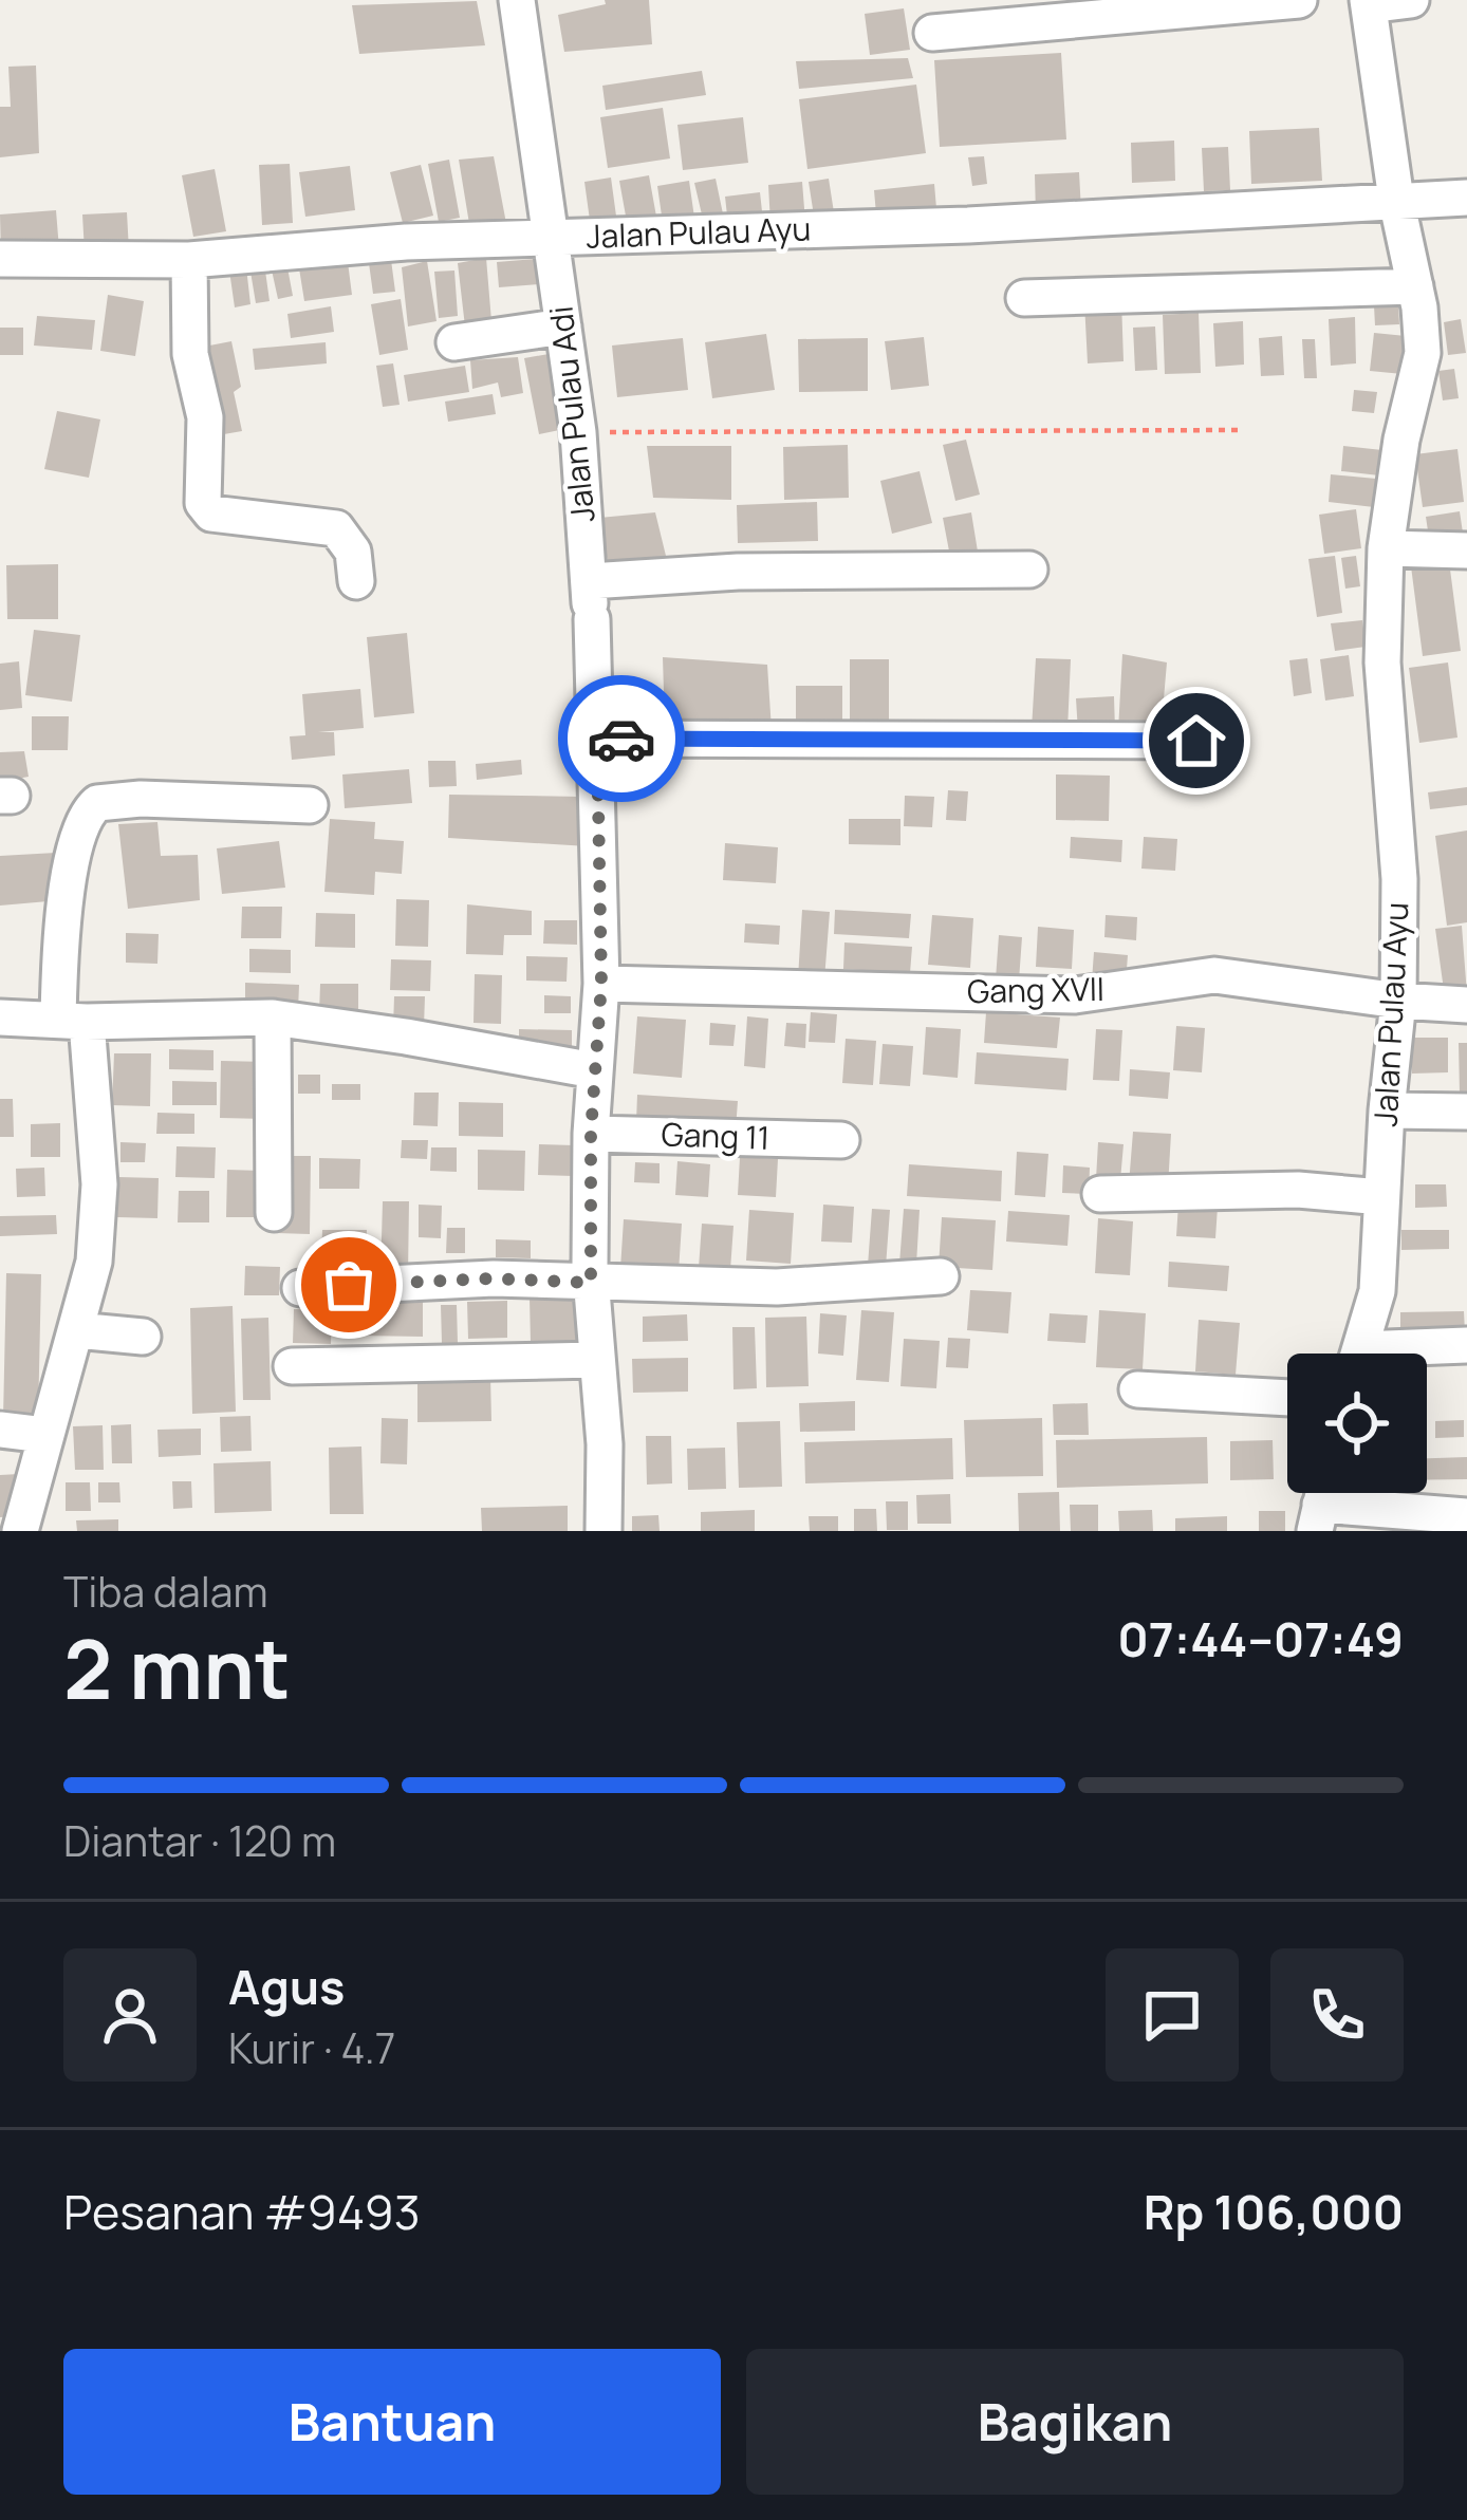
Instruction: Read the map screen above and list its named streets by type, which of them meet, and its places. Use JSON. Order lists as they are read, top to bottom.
{
  "streets": {
    "street": [
      "Jalan Pulau Ayu",
      "Jalan Pulau Adi",
      "Gang XVII",
      "Gang 11"
    ]
  },
  "crossings": [
    ["Jalan Pulau Ayu", "Jalan Pulau Adi"],
    ["Jalan Pulau Ayu", "Gang XVII"],
    ["Jalan Pulau Adi", "Gang XVII"],
    ["Jalan Pulau Adi", "Gang 11"]
  ],
  "page": {
    "heading": ["2 mnt", "Tiba dalam", "07:44–07:49"],
    "panel": [
      "Agus",
      "Kurir · 4.7",
      "Pesanan #9493",
      "Rp 106,000"
    ],
    "bar": "Diantar · 120 m",
    "buttons": ["Bantuan", "Bagikan"]
  }
}
